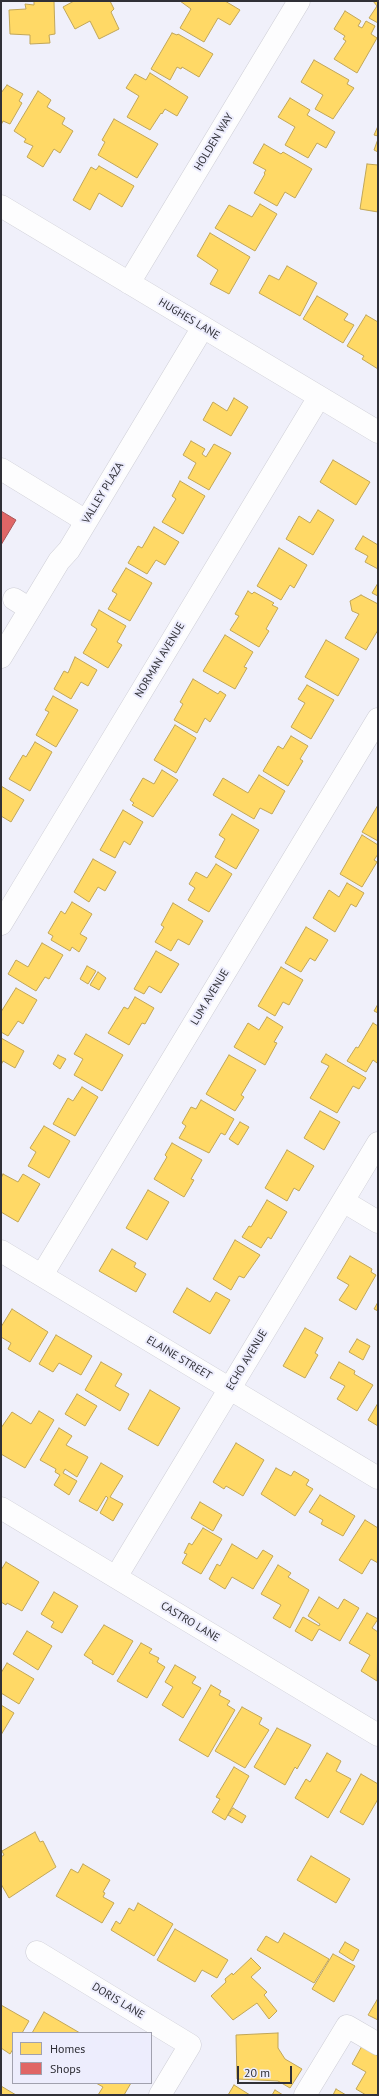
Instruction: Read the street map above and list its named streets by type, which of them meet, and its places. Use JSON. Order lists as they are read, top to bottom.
{
  "streets": {
    "street": [
      "HOLDEN WAY",
      "HUGHES LANE",
      "VALLEY PLAZA",
      "NORMAN AVENUE",
      "LUM AVENUE",
      "ELAINE STREET",
      "ECHO AVENUE",
      "CASTRO LANE",
      "DORIS LANE"
    ]
  },
  "crossings": [
    ["HOLDEN WAY", "HUGHES LANE"],
    ["HUGHES LANE", "VALLEY PLAZA"],
    ["HUGHES LANE", "NORMAN AVENUE"],
    ["LUM AVENUE", "ELAINE STREET"],
    ["ELAINE STREET", "ECHO AVENUE"],
    ["ECHO AVENUE", "CASTRO LANE"]
  ],
  "legend": ["Homes", "Shops"],
  "scale_bar": "20 m"
}
